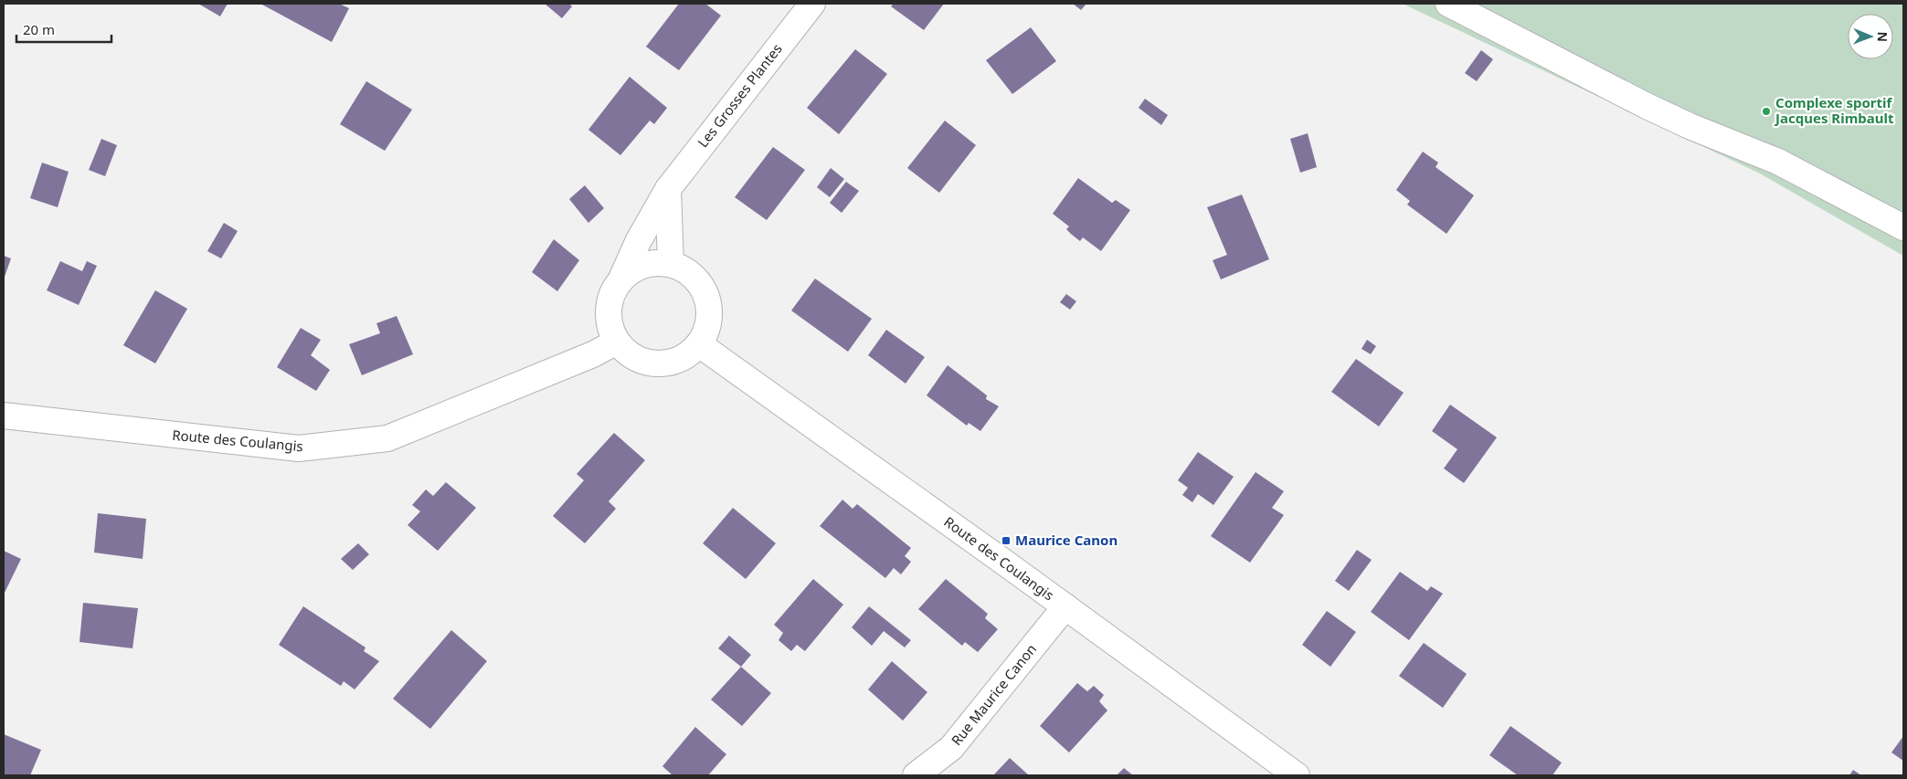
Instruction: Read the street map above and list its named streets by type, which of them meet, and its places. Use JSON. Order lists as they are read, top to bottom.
{
  "streets": {
    "street": ["Les Grosses Plantes", "Route des Coulangis", "Rue Maurice Canon"]
  },
  "crossings": [
    ["Les Grosses Plantes", "Route des Coulangis"],
    ["Route des Coulangis", "Rue Maurice Canon"]
  ],
  "places": {
    "other": ["Complexe sportif Jacques Rimbault"],
    "transit": ["Maurice Canon"]
  },
  "scale_bar": "20 m",
  "north": "right"
}
